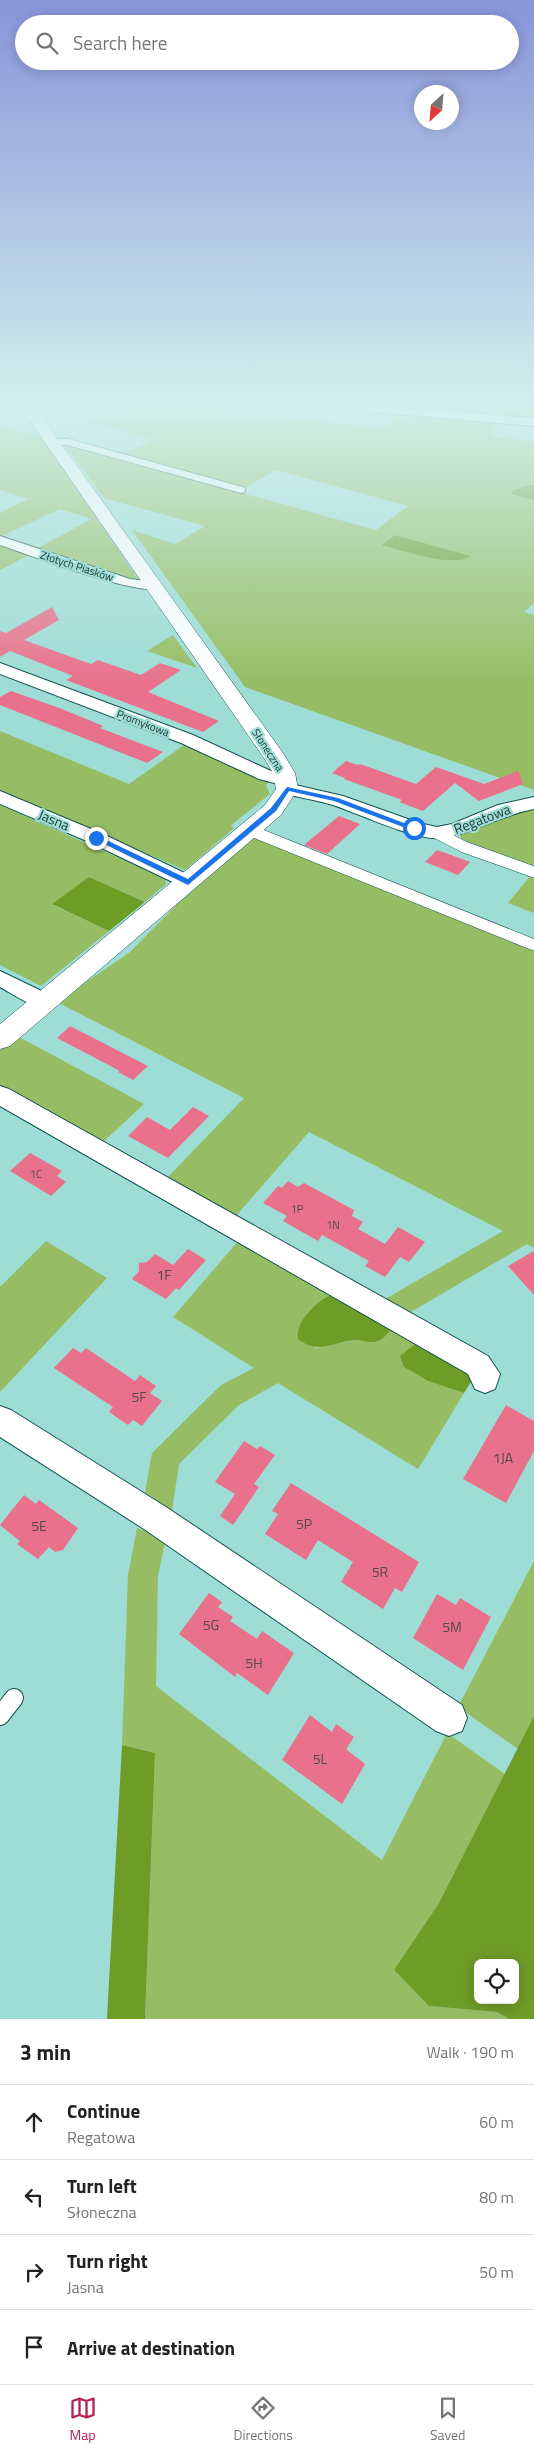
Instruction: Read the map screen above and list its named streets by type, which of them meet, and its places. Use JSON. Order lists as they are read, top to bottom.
{
  "streets": {
    "street": [
      "Złotych Piasków",
      "Promykowa",
      "Słoneczna",
      "Regatowa",
      "Jasna"
    ]
  },
  "crossings": [
    ["Złotych Piasków", "Słoneczna"],
    ["Promykowa", "Słoneczna"],
    ["Promykowa", "Regatowa"],
    ["Słoneczna", "Regatowa"],
    ["Słoneczna", "Jasna"]
  ],
  "house_numbers": [
    "1C",
    "1P",
    "1N",
    "1F",
    "5F",
    "1JA",
    "5P",
    "5E",
    "5R",
    "5G",
    "5M",
    "5H",
    "5L"
  ],
  "north": "bottom left",
  "page": {
    "search": "Search here",
    "heading": ["3 min", "Walk · 190 m"],
    "list": [
      ["Continue", "Regatowa", "60 m"],
      ["Turn left", "Słoneczna", "80 m"],
      ["Turn right", "Jasna", "50 m"],
      "Arrive at destination"
    ],
    "nav": ["Map", "Directions", "Saved"]
  }
}
